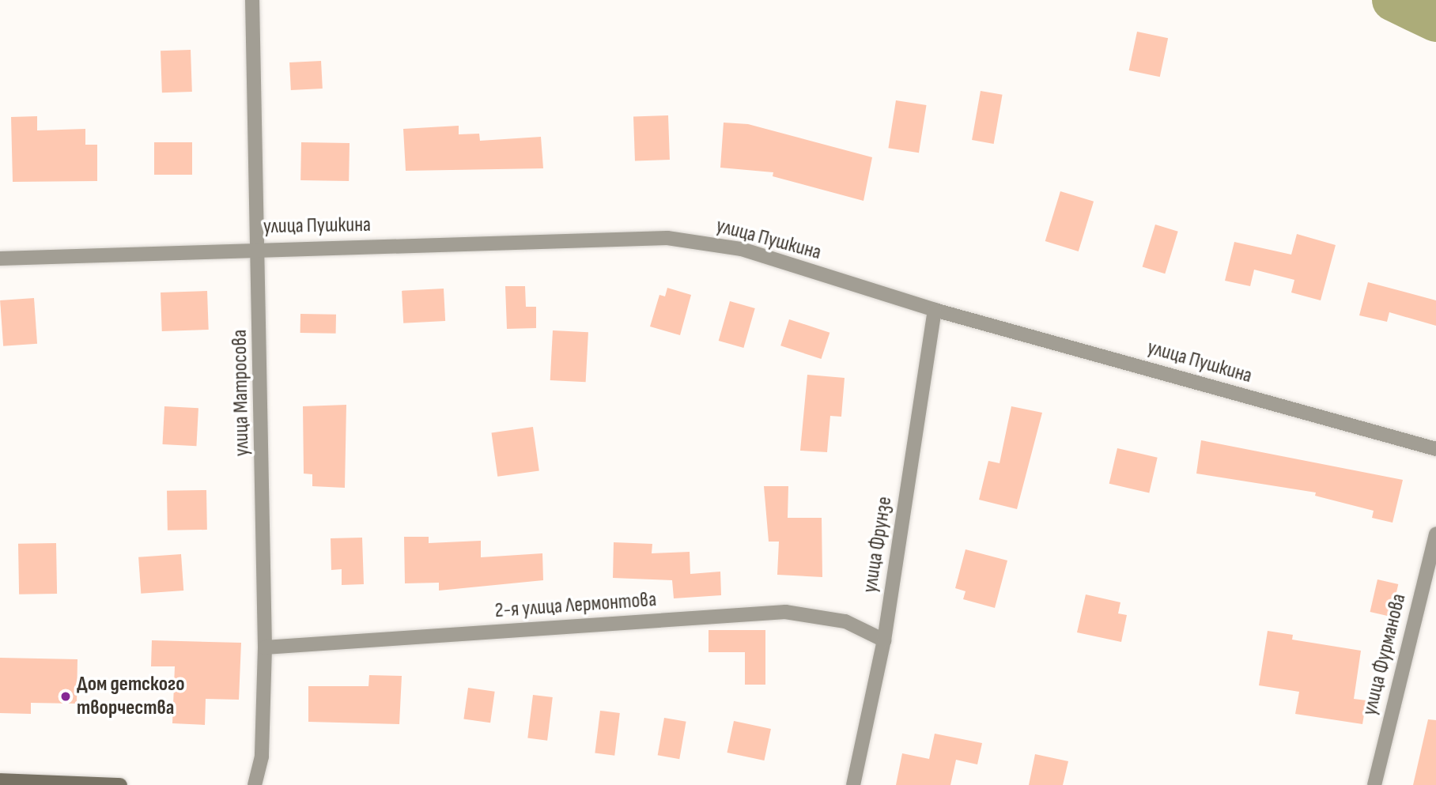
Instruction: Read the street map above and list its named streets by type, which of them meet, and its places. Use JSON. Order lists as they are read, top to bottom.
{
  "streets": {
    "street": [
      "улица Пушкина",
      "улица Матросова",
      "улица Фрунзе",
      "2-я улица Лермонтова",
      "улица Фурманова"
    ]
  },
  "crossings": [
    ["улица Пушкина", "улица Матросова"],
    ["улица Пушкина", "улица Фрунзе"],
    ["улица Матросова", "2-я улица Лермонтова"],
    ["улица Фрунзе", "2-я улица Лермонтова"]
  ],
  "places": ["Дом детского творчества"]
}
